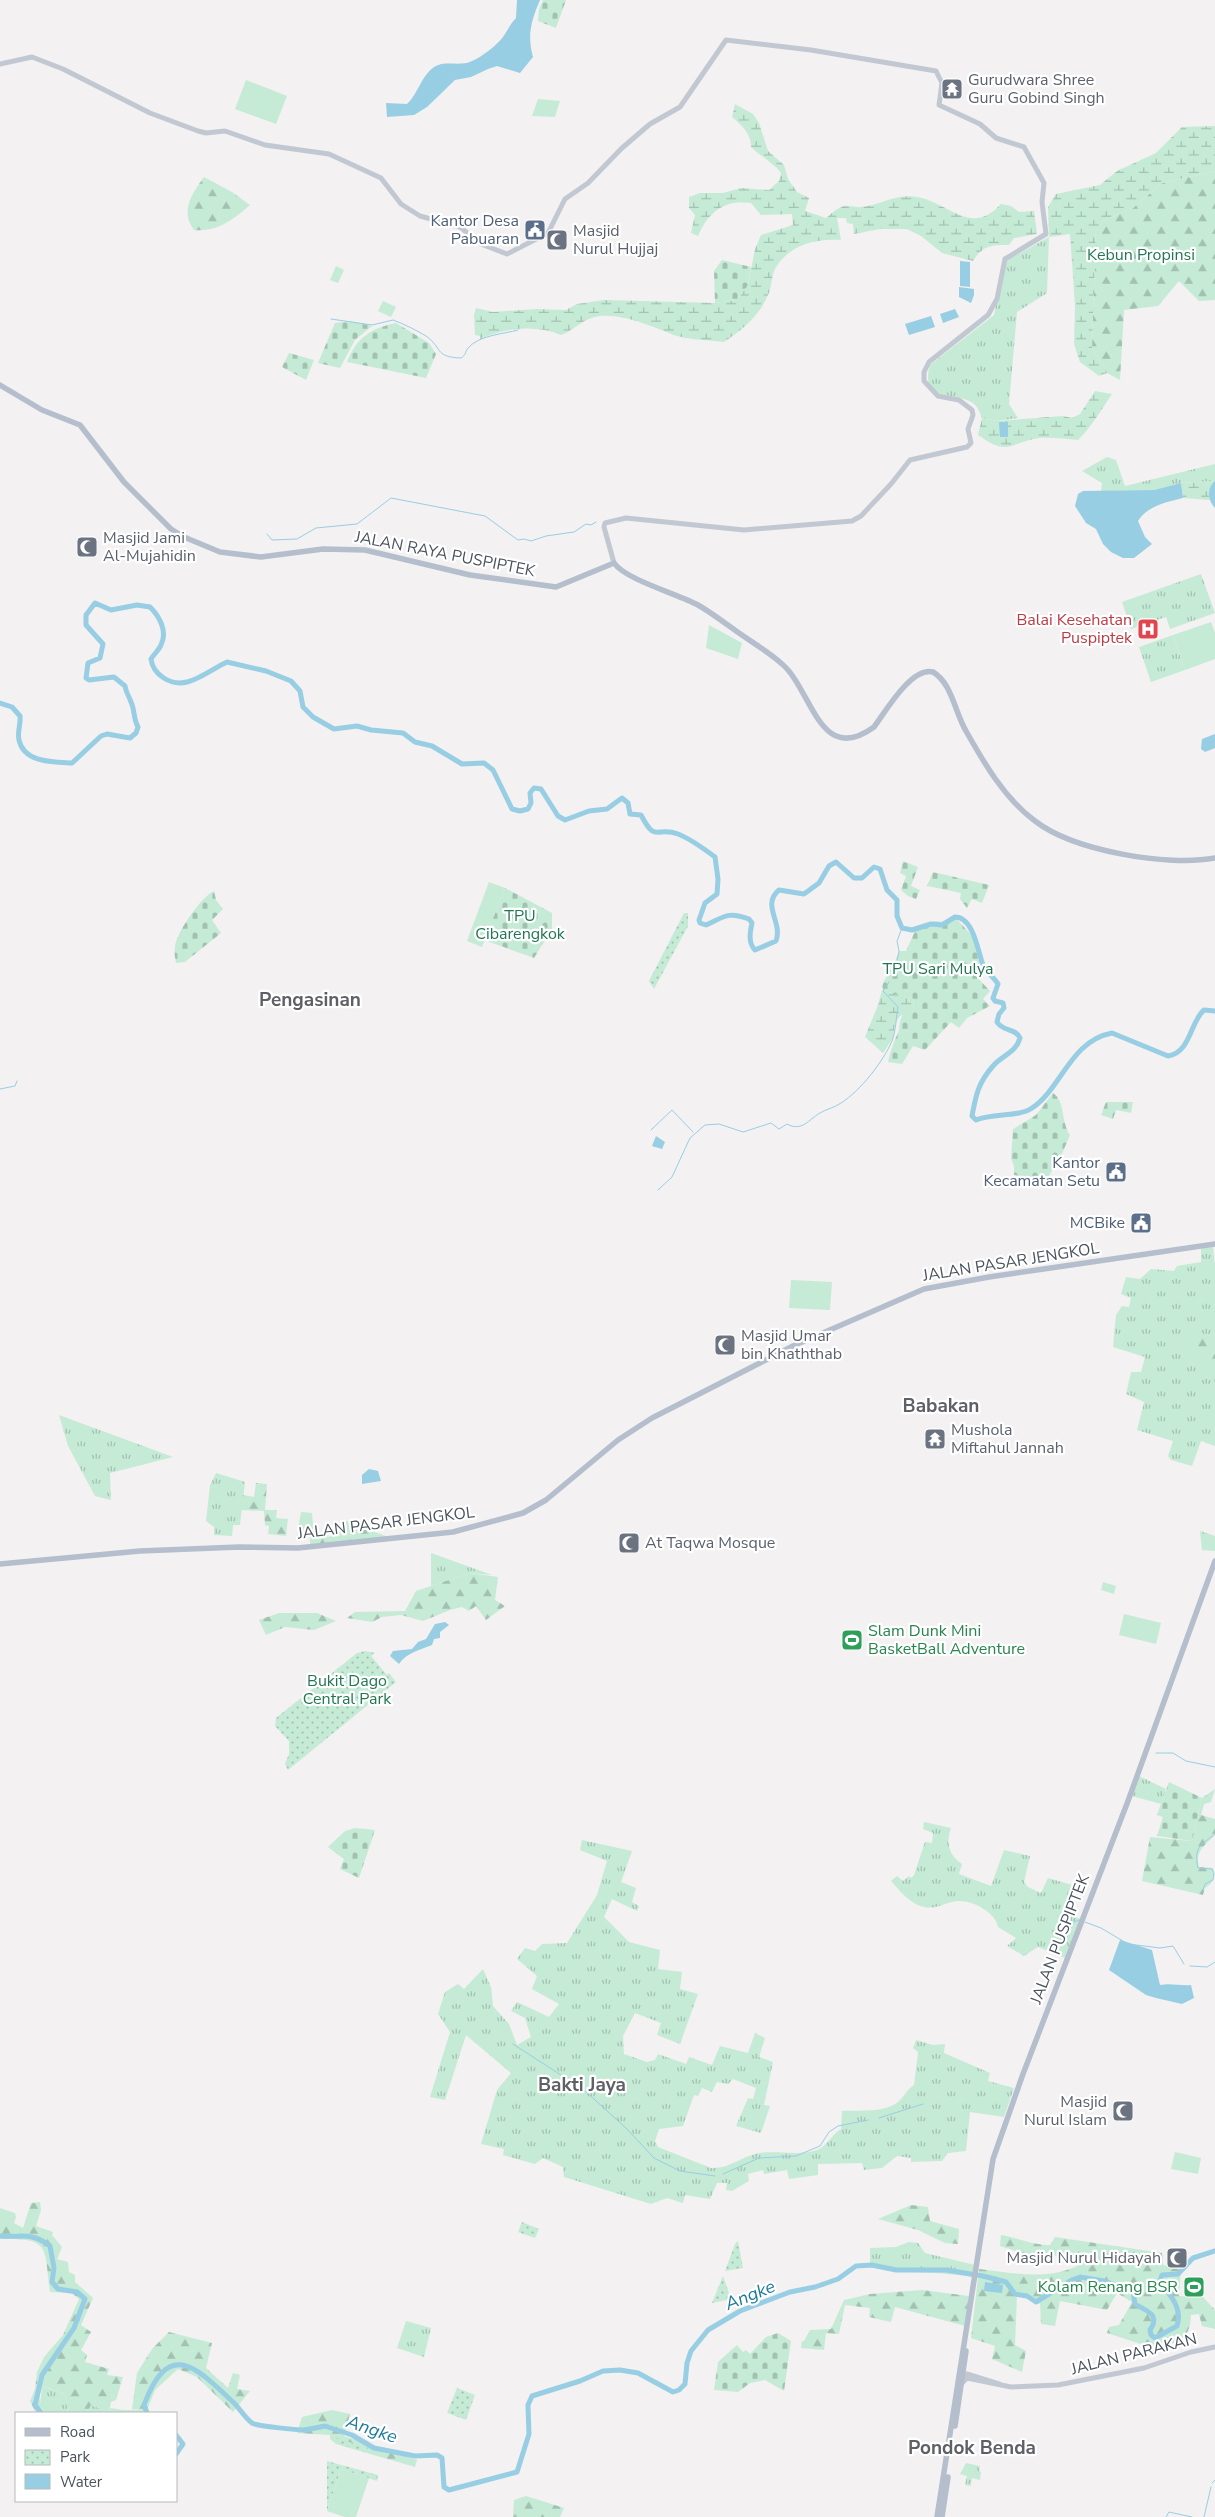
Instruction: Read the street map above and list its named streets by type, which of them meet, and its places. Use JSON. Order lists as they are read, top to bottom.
{
  "streets": {
    "main road": ["JALAN RAYA PUSPIPTEK", "JALAN PASAR JENGKOL", "JALAN PUSPIPTEK"],
    "street": ["JALAN PARAKAN"]
  },
  "crossings": [
    ["JALAN PUSPIPTEK", "JALAN PARAKAN"]
  ],
  "districts": [
    "Pengasinan",
    "Babakan",
    "Bakti Jaya",
    "Pondok Benda"
  ],
  "water": ["Angke"],
  "parks": [
    "Kebun Propinsi",
    "TPU Cibarengkok",
    "TPU Sari Mulya",
    "Bukit Dago Central Park"
  ],
  "places": {
    "temple": ["Gurudwara Shree Guru Gobind Singh", "Mushola Miftahul Jannah"],
    "public building": ["Kantor Desa Pabuaran", "Kantor Kecamatan Setu", "MCBike"],
    "mosque": [
      "Masjid Nurul Hujjaj",
      "Masjid Jami Al-Mujahidin",
      "Masjid Umar bin Khaththab",
      "At Taqwa Mosque",
      "Masjid Nurul Islam",
      "Masjid Nurul Hidayah"
    ],
    "hospital": ["Balai Kesehatan Puspiptek"],
    "sports": ["Slam Dunk Mini BasketBall Adventure", "Kolam Renang BSR"]
  },
  "legend": ["Road", "Park", "Water"]
}
